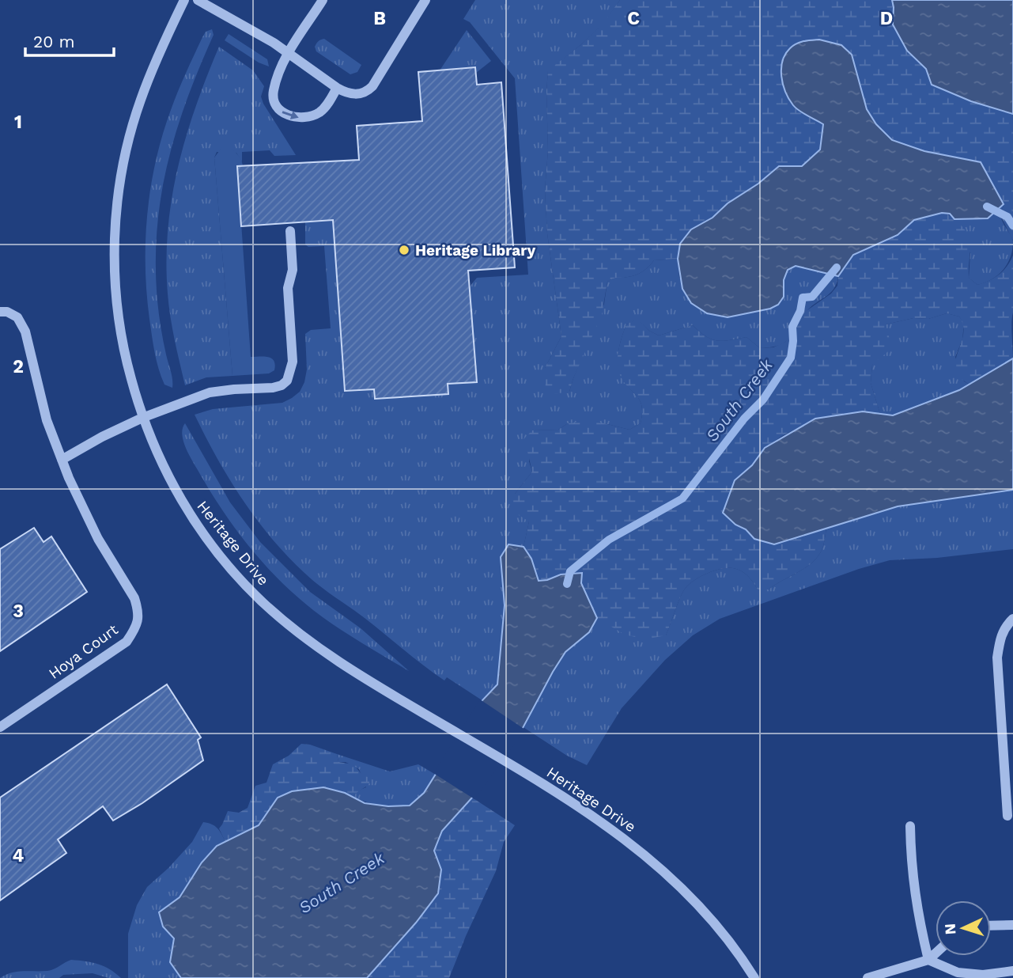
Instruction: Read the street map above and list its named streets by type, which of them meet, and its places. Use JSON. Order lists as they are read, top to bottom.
{
  "streets": {
    "street": ["Heritage Drive", "Hoya Court"]
  },
  "water": ["South Creek"],
  "places": ["Heritage Library"],
  "scale_bar": "20 m",
  "north": "left",
  "grid": {
    "columns": ["B", "C", "D"],
    "rows": [
      "1",
      "2",
      "3",
      "4"
    ]
  }
}
